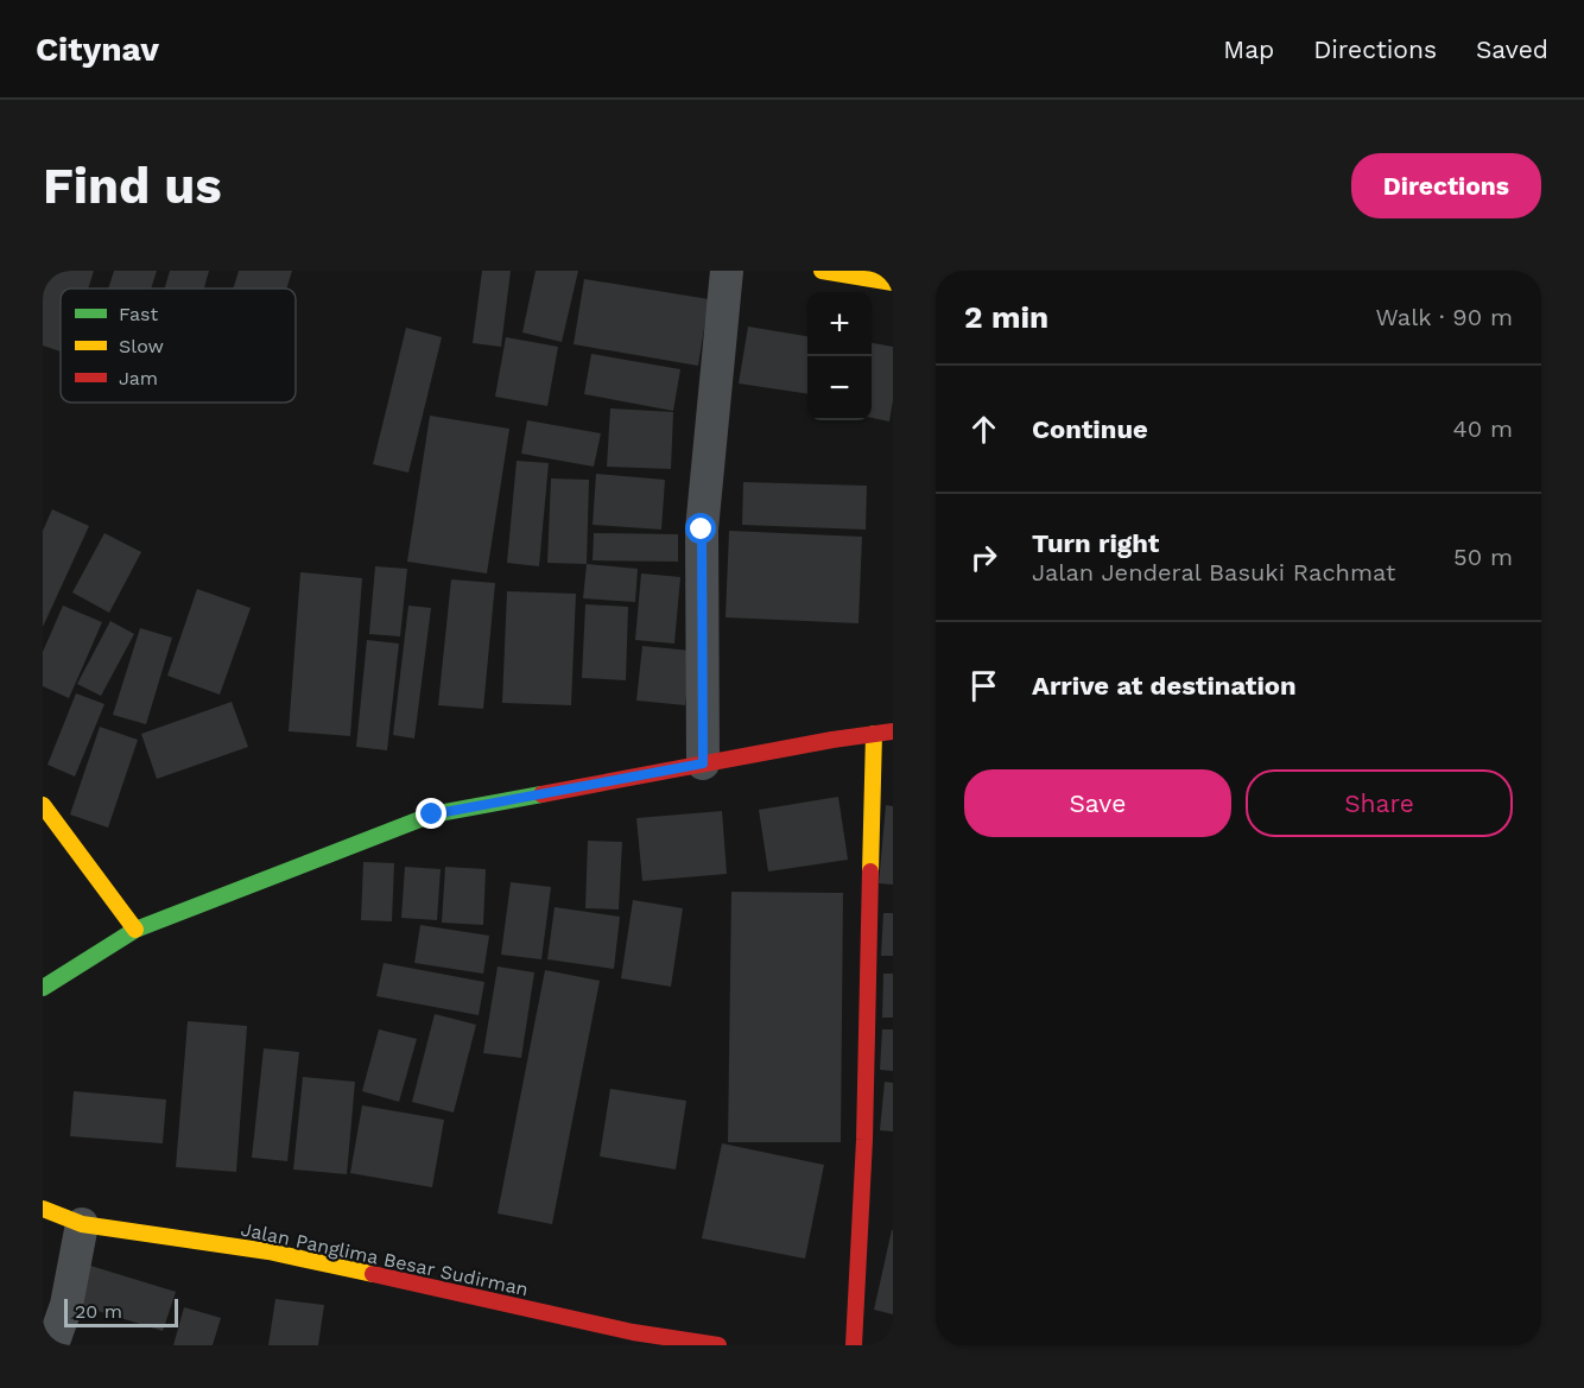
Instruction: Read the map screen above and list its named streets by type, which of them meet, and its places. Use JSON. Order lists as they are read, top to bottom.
{
  "streets": {
    "main road": ["Jalan Panglima Besar Sudirman"]
  },
  "legend": ["Fast", "Slow", "Jam"],
  "scale_bar": "20 m",
  "page": {
    "header": "Citynav",
    "nav": ["Map", "Directions", "Saved"],
    "buttons": [
      "Directions",
      ["Save", "Share"]
    ],
    "title": "Find us",
    "heading": ["2 min", "Walk · 90 m"],
    "map_buttons": ["+", "−"],
    "list": [
      ["Continue", "40 m"],
      ["Turn right", "Jalan Jenderal Basuki Rachmat", "50 m"],
      "Arrive at destination"
    ],
    "scale": "20 m"
  }
}
